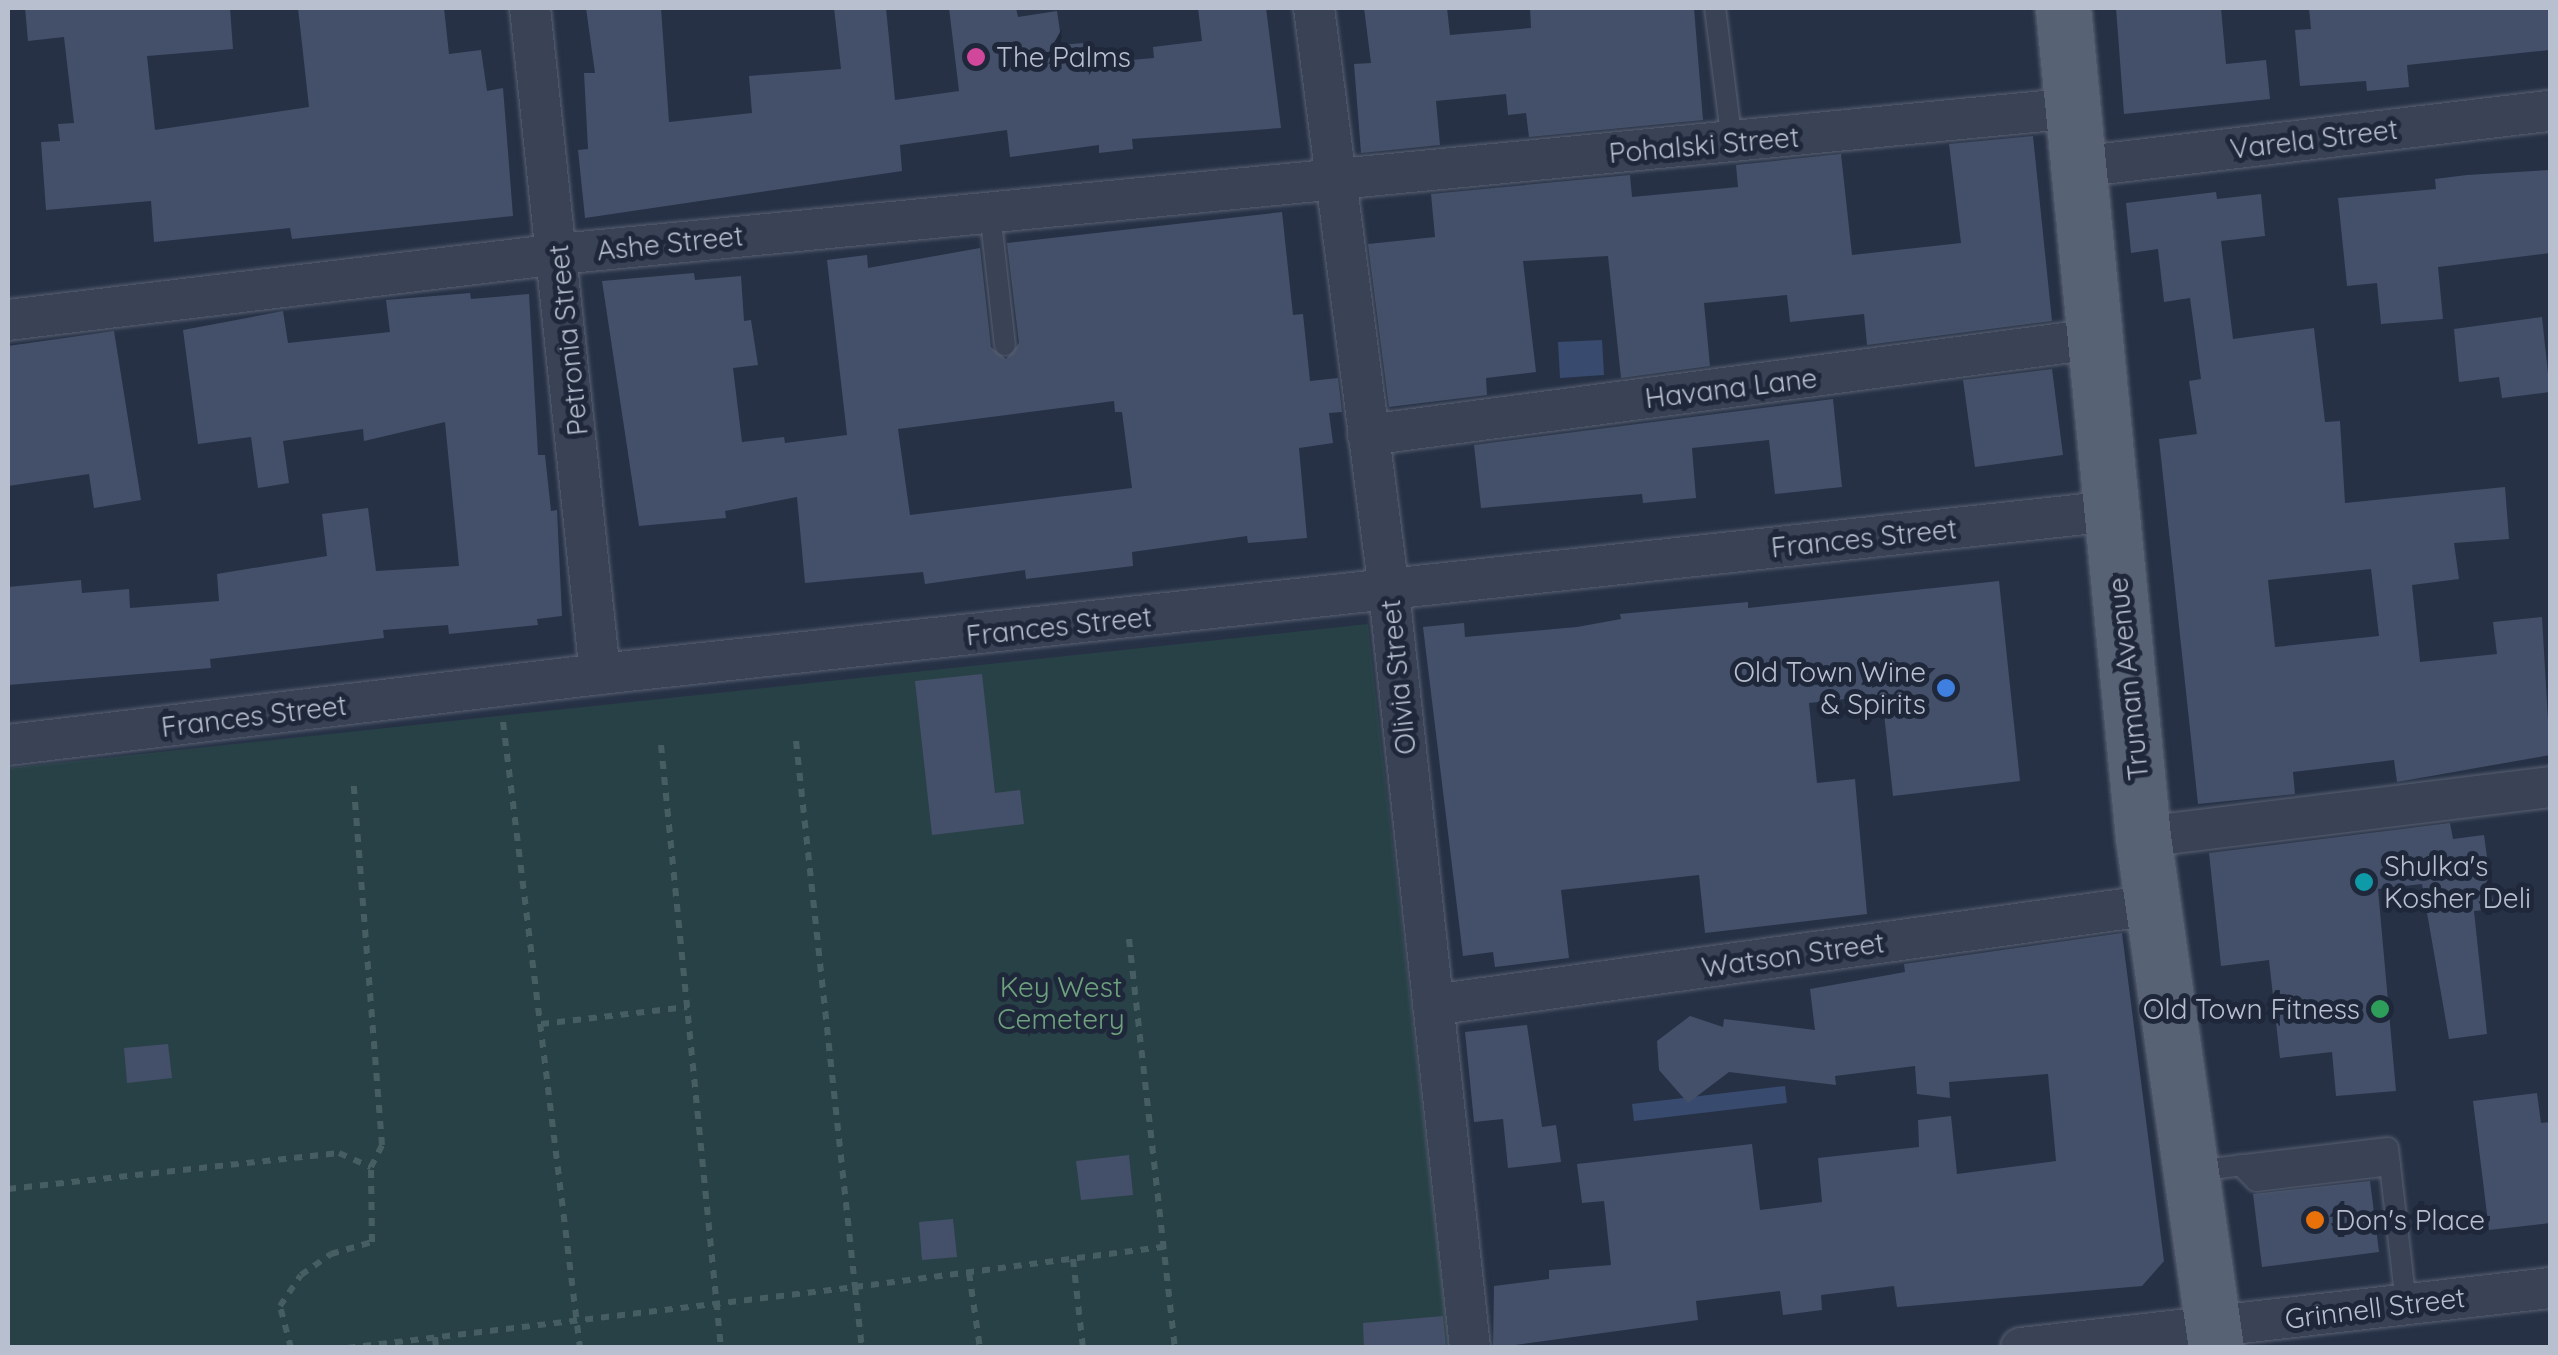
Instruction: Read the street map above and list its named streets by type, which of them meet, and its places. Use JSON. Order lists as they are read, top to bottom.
{
  "streets": {
    "main road": ["Truman Avenue"],
    "street": [
      "Varela Street",
      "Pohalski Street",
      "Ashe Street",
      "Petronia Street",
      "Havana Lane",
      "Frances Street",
      "Olivia Street",
      "Watson Street",
      "Grinnell Street"
    ]
  },
  "crossings": [
    ["Varela Street", "Truman Avenue"],
    ["Pohalski Street", "Ashe Street"],
    ["Pohalski Street", "Olivia Street"],
    ["Pohalski Street", "Truman Avenue"],
    ["Ashe Street", "Petronia Street"],
    ["Ashe Street", "Olivia Street"],
    ["Petronia Street", "Frances Street"],
    ["Havana Lane", "Olivia Street"],
    ["Havana Lane", "Truman Avenue"],
    ["Frances Street", "Olivia Street"],
    ["Frances Street", "Truman Avenue"],
    ["Olivia Street", "Watson Street"],
    ["Truman Avenue", "Watson Street"],
    ["Truman Avenue", "Grinnell Street"]
  ],
  "parks": ["Key West Cemetery"],
  "places": [
    "The Palms",
    "Old Town Wine & Spirits",
    "Shulka's Kosher Deli",
    "Old Town Fitness",
    "Don's Place"
  ]
}
